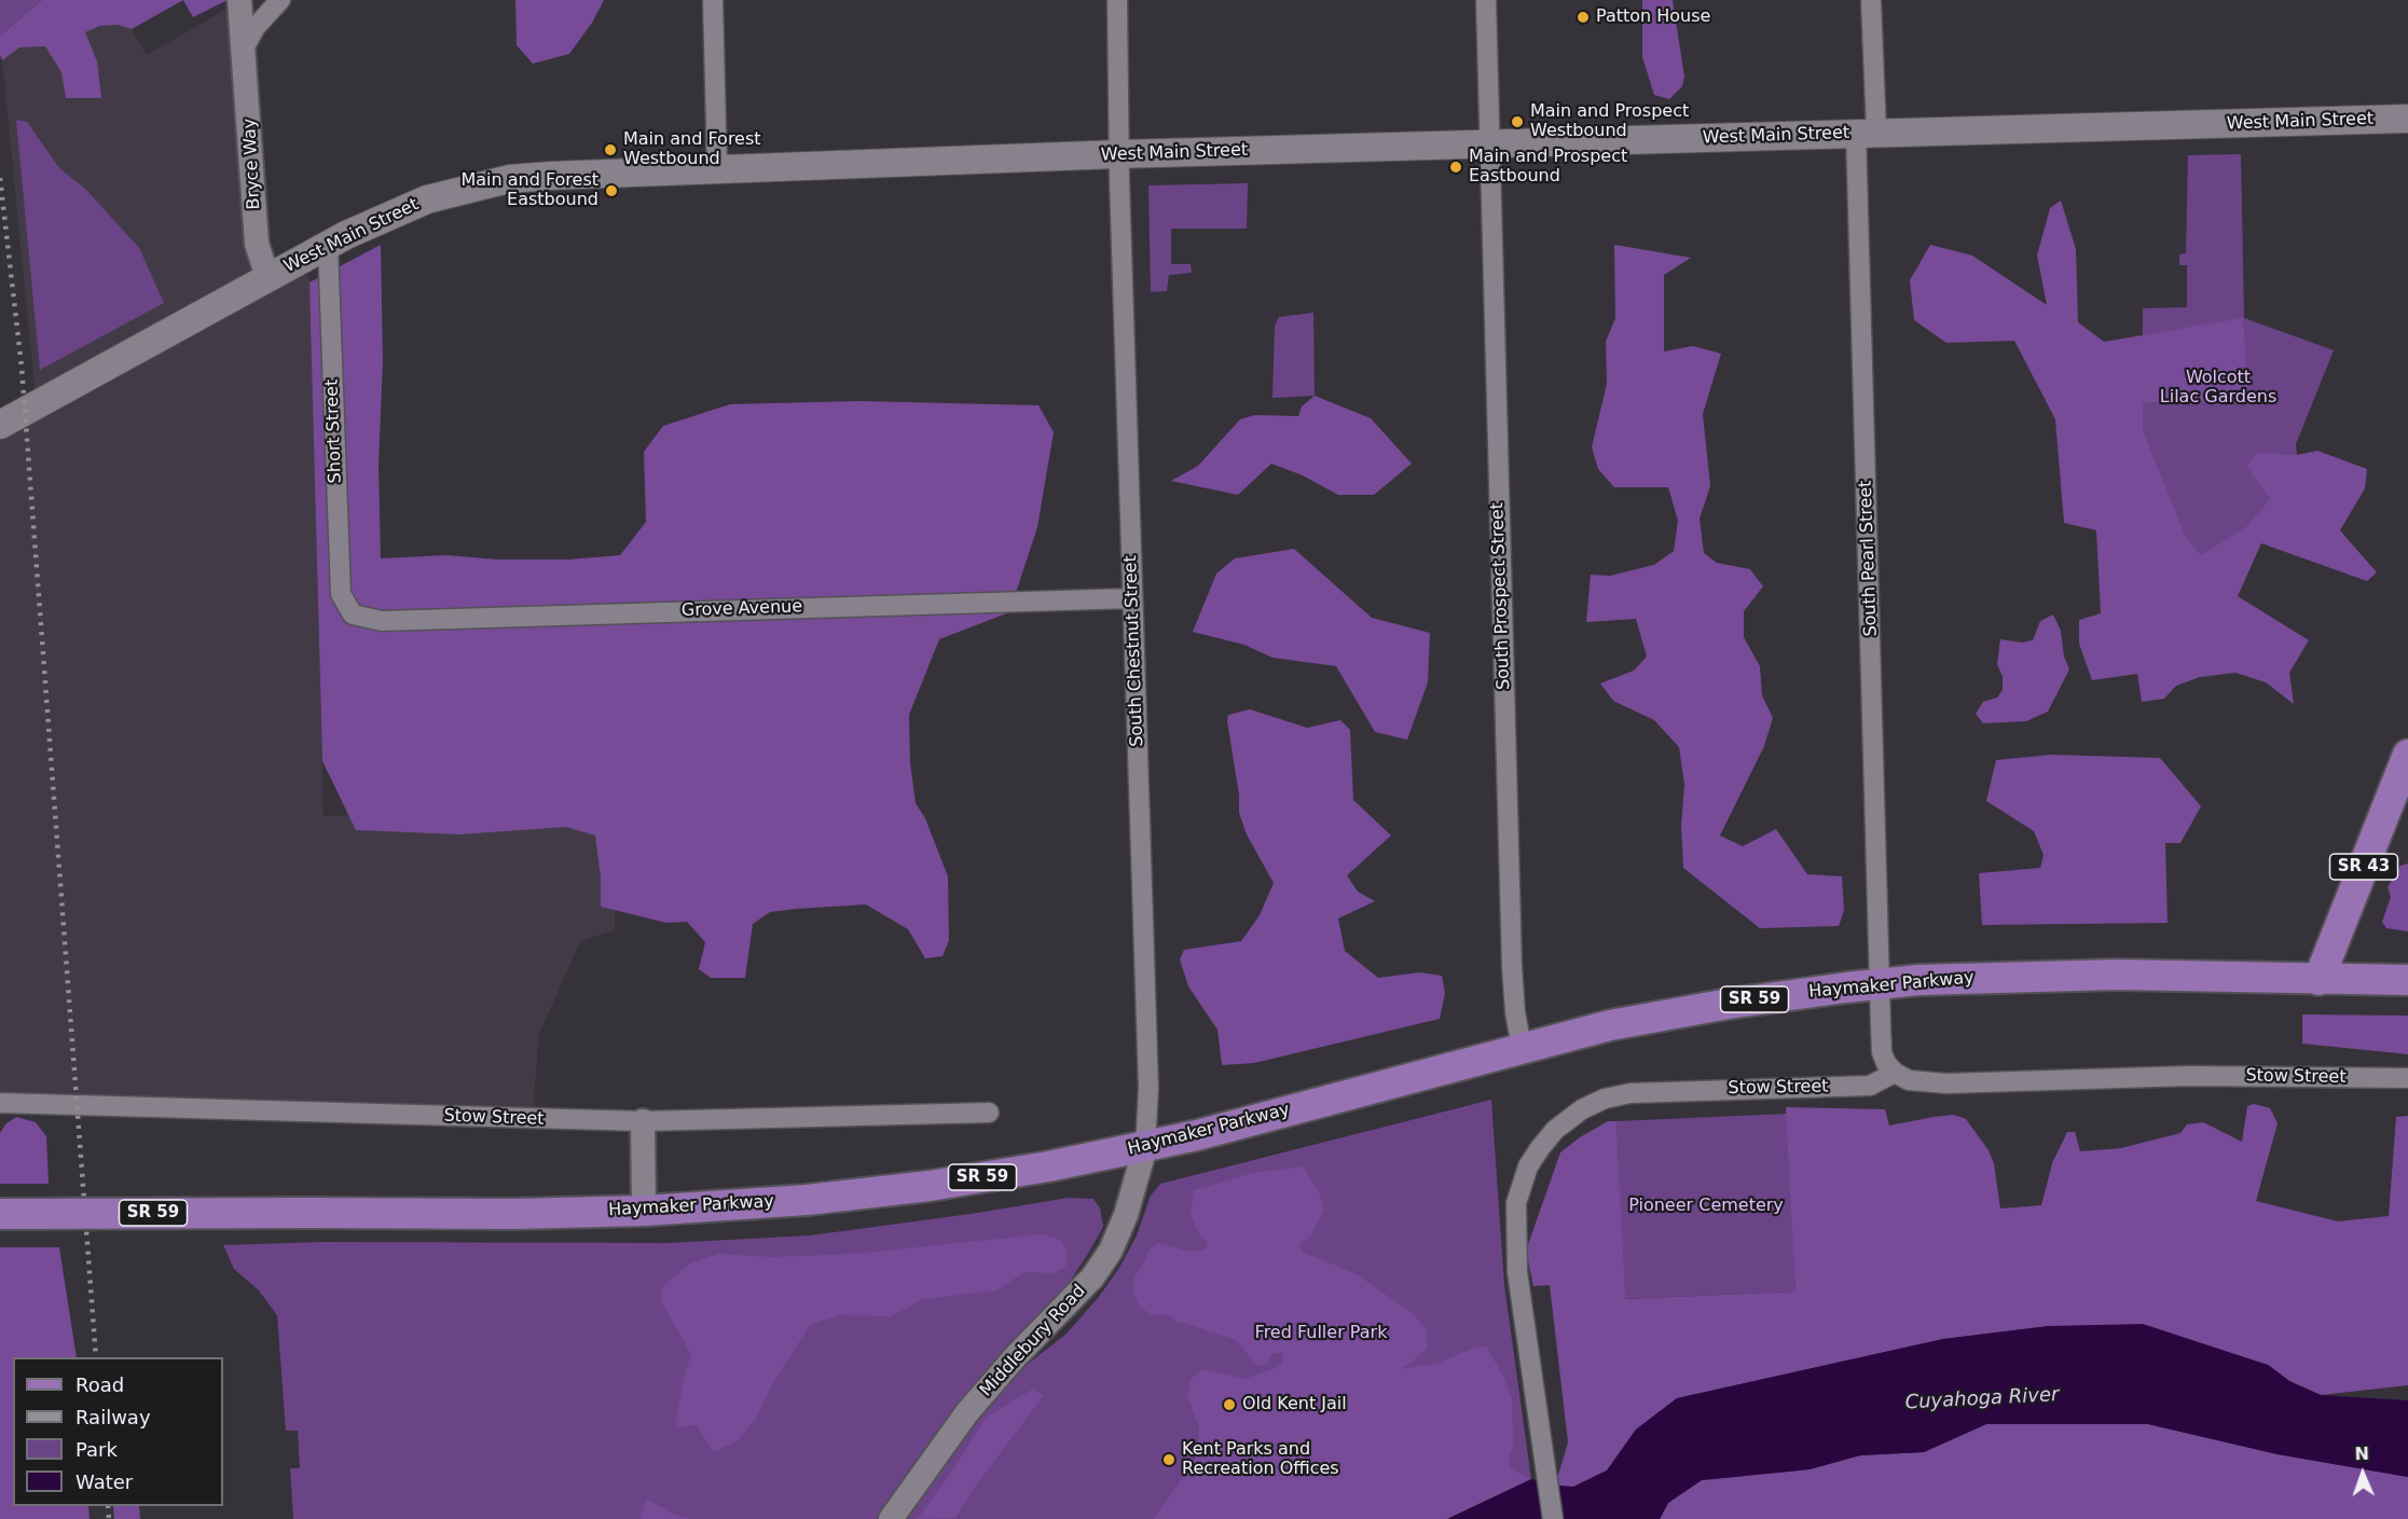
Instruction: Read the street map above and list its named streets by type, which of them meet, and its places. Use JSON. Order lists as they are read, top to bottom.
{
  "streets": {
    "main road": [
      "West Main Street",
      "SR 43",
      "Haymaker Parkway",
      "SR 59"
    ],
    "street": [
      "Bryce Way",
      "Short Street",
      "South Pearl Street",
      "South Prospect Street",
      "Grove Avenue",
      "South Chestnut Street",
      "Stow Street",
      "Middlebury Road"
    ]
  },
  "crossings": [
    ["West Main Street", "Bryce Way"],
    ["West Main Street", "Short Street"],
    ["West Main Street", "South Pearl Street"],
    ["West Main Street", "South Prospect Street"],
    ["West Main Street", "South Chestnut Street"],
    ["Short Street", "Grove Avenue"],
    ["South Pearl Street", "Haymaker Parkway"],
    ["South Pearl Street", "Stow Street"],
    ["South Prospect Street", "Haymaker Parkway"],
    ["Grove Avenue", "South Chestnut Street"],
    ["South Chestnut Street", "Haymaker Parkway"],
    ["South Chestnut Street", "Middlebury Road"],
    ["SR 43", "Haymaker Parkway"],
    ["Haymaker Parkway", "Middlebury Road"]
  ],
  "water": ["Cuyahoga River"],
  "parks": ["Wolcott Lilac Gardens", "Pioneer Cemetery", "Fred Fuller Park"],
  "places": [
    "Patton House",
    "Main and Prospect Westbound",
    "Main and Forest Westbound",
    "Main and Prospect Eastbound",
    "Main and Forest Eastbound",
    "Old Kent Jail",
    "Kent Parks and Recreation Offices"
  ],
  "legend": [
    "Road",
    "Railway",
    "Park",
    "Water"
  ],
  "north": "top"
}
